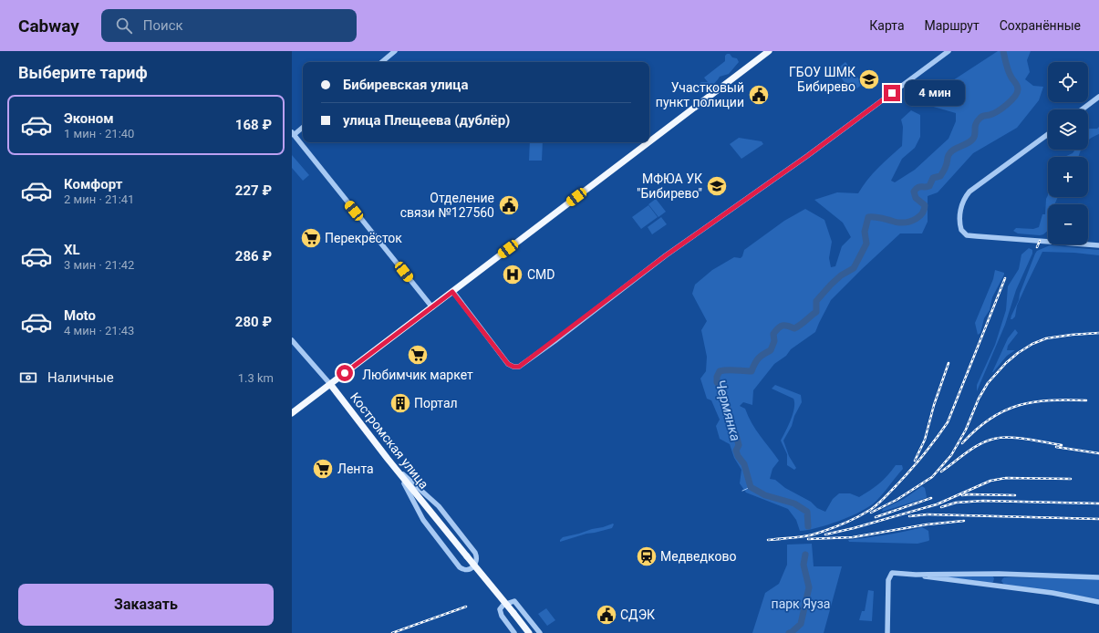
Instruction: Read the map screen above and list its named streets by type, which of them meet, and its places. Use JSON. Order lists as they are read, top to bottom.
{
  "streets": {
    "main road": ["Костромская улица"]
  },
  "water": ["Чермянка"],
  "parks": ["парк Яуза"],
  "places": {
    "school or university": ["ГБОУ ШМК Бибирево", "МФЮА УК \"Бибирево\""],
    "public building": ["Участковый пункт полиции", "Отделение связи №127560", "СДЭК"],
    "supermarket": ["Перекрёсток", "Любимчик маркет", "Лента"],
    "hospital": ["CMD"],
    "building": ["Портал"],
    "station": ["Медведково"]
  },
  "page": {
    "header": "Cabway",
    "search": "Поиск",
    "nav": ["Карта", "Маршрут", "Сохранённые"],
    "heading": "Выберите тариф",
    "map_buttons": ["+", "−"],
    "banner": ["Бибиревская улица", "улица Плещеева (дублёр)"],
    "bubble": "4 мин",
    "list": [
      {
        "name": "Эконом",
        "note": "1 мин · 21:40",
        "value": "168 ₽"
      },
      {
        "name": "Комфорт",
        "note": "2 мин · 21:41",
        "value": "227 ₽"
      },
      {
        "name": "XL",
        "note": "3 мин · 21:42",
        "value": "286 ₽"
      },
      {
        "name": "Moto",
        "note": "4 мин · 21:43",
        "value": "280 ₽"
      }
    ],
    "pay": ["Наличные", "1.3 km"],
    "buttons": "Заказать"
  }
}
